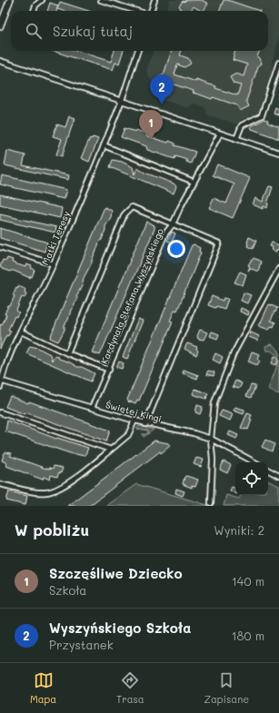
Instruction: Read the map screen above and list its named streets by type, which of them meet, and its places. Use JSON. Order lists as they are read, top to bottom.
{
  "streets": {
    "street": ["Matki Teresy", "Kardynała Stefana Wyszyńskiego", "Świętej Kingi"]
  },
  "crossings": [
    ["Matki Teresy", "Świętej Kingi"],
    ["Kardynała Stefana Wyszyńskiego", "Świętej Kingi"]
  ],
  "page": {
    "search": "Szukaj tutaj",
    "pins": ["2", "1"],
    "heading": ["W pobliżu", "Wyniki: 2"],
    "list": [
      {
        "mark": "1",
        "name": "Szczęśliwe Dziecko",
        "note": "Szkoła",
        "value": "140 m"
      },
      {
        "mark": "2",
        "name": "Wyszyńskiego Szkoła",
        "note": "Przystanek",
        "value": "180 m"
      }
    ],
    "nav": ["Mapa", "Trasa", "Zapisane"]
  }
}
